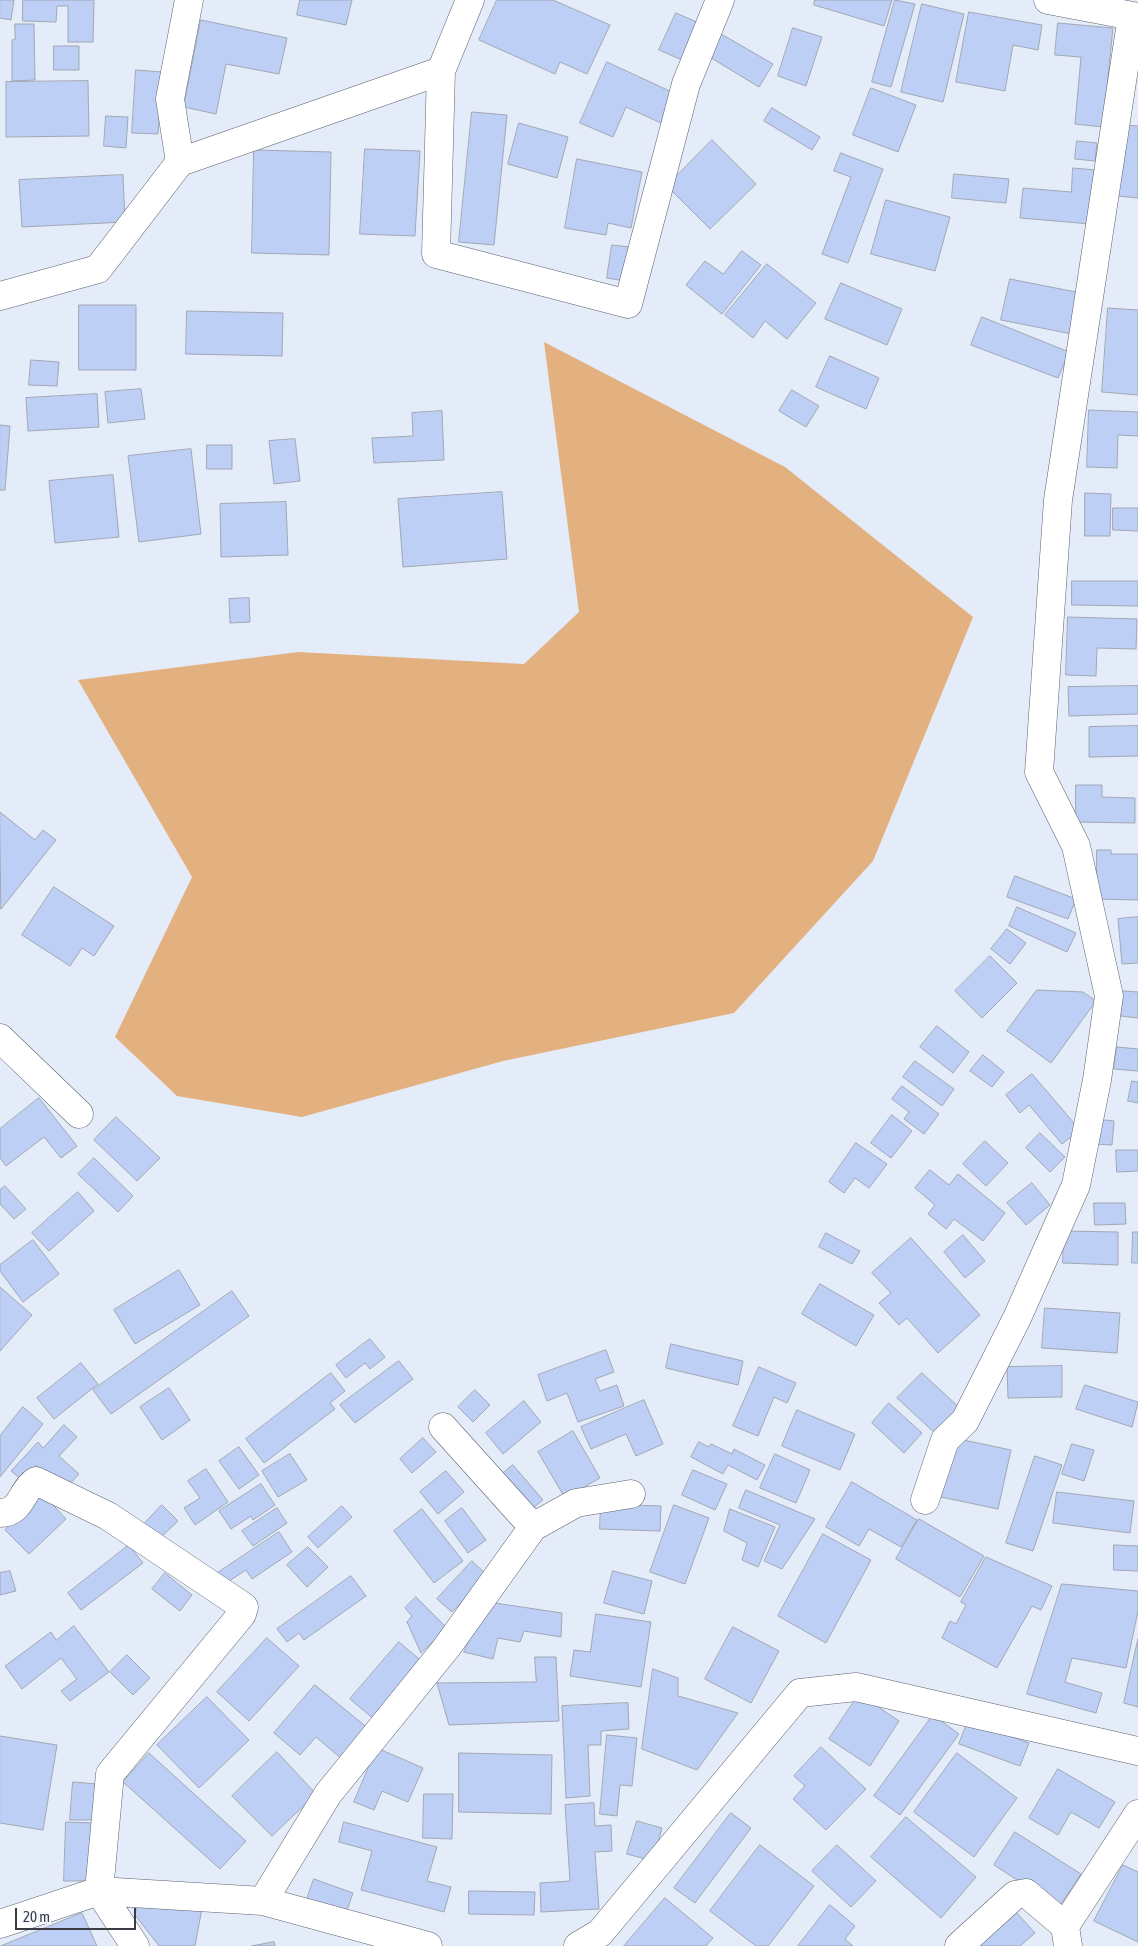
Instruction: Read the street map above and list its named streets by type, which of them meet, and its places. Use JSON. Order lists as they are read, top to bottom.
{
  "scale_bar": "20 m"
}
